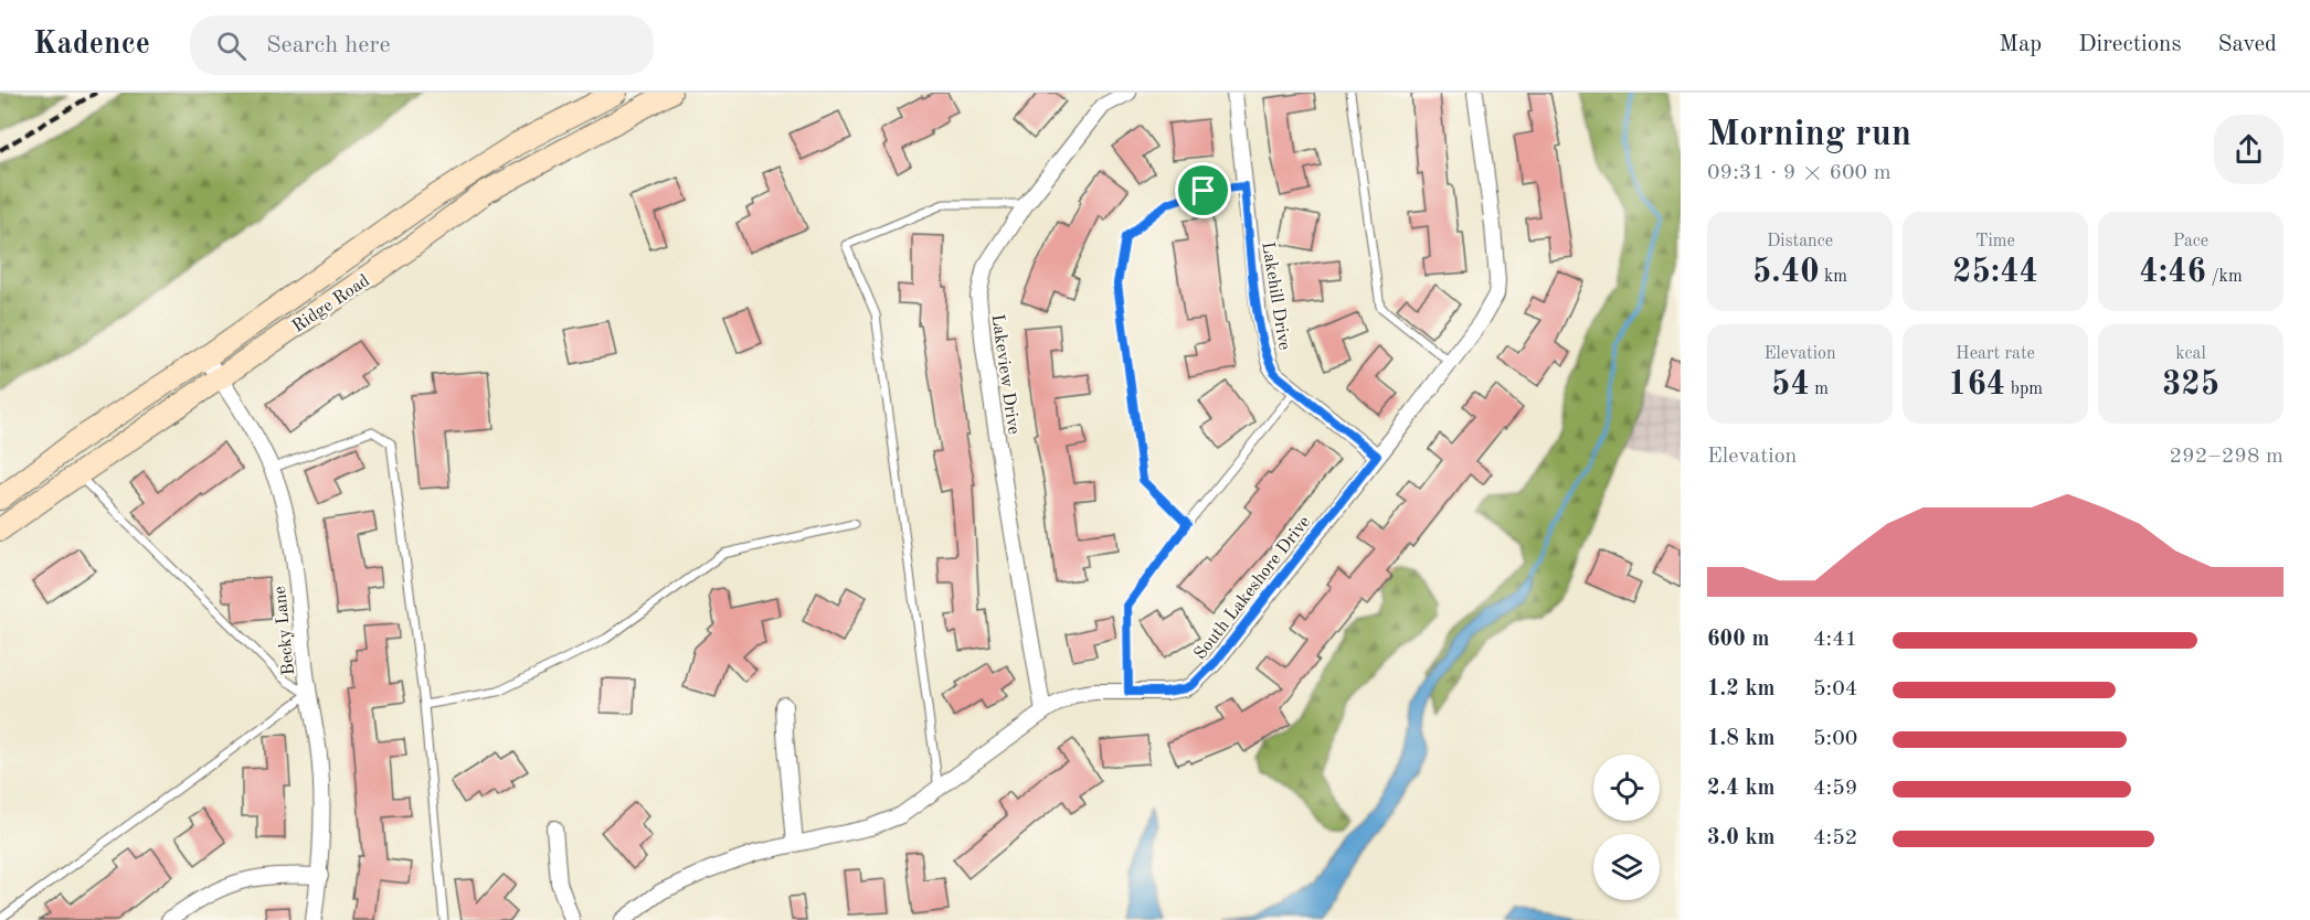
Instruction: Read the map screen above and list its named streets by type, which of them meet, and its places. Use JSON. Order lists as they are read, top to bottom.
{
  "streets": {
    "main road": ["Ridge Road"],
    "street": [
      "Lakehill Drive",
      "Lakeview Drive",
      "South Lakeshore Drive",
      "Becky Lane"
    ]
  },
  "crossings": [
    ["Lakehill Drive", "South Lakeshore Drive"],
    ["Ridge Road", "Becky Lane"],
    ["Lakeview Drive", "South Lakeshore Drive"]
  ],
  "page": {
    "header": "Kadence",
    "search": "Search here",
    "nav": ["Map", "Directions", "Saved"],
    "heading": ["Morning run", "09:31 · 9 × 600 m"],
    "stats": [
      ["Distance", "5.40 km"],
      ["Time", "25:44"],
      ["Pace", "4:46 /km"],
      ["Elevation", "54 m"],
      ["Heart rate", "164 bpm"],
      ["kcal", "325"]
    ],
    "chart": ["Elevation", "292–298 m"],
    "list": [
      {
        "name": "600 m",
        "note": "4:41"
      },
      {
        "name": "1.2 km",
        "note": "5:04"
      },
      {
        "name": "1.8 km",
        "note": "5:00"
      },
      {
        "name": "2.4 km",
        "note": "4:59"
      },
      {
        "name": "3.0 km",
        "note": "4:52"
      }
    ]
  }
}
